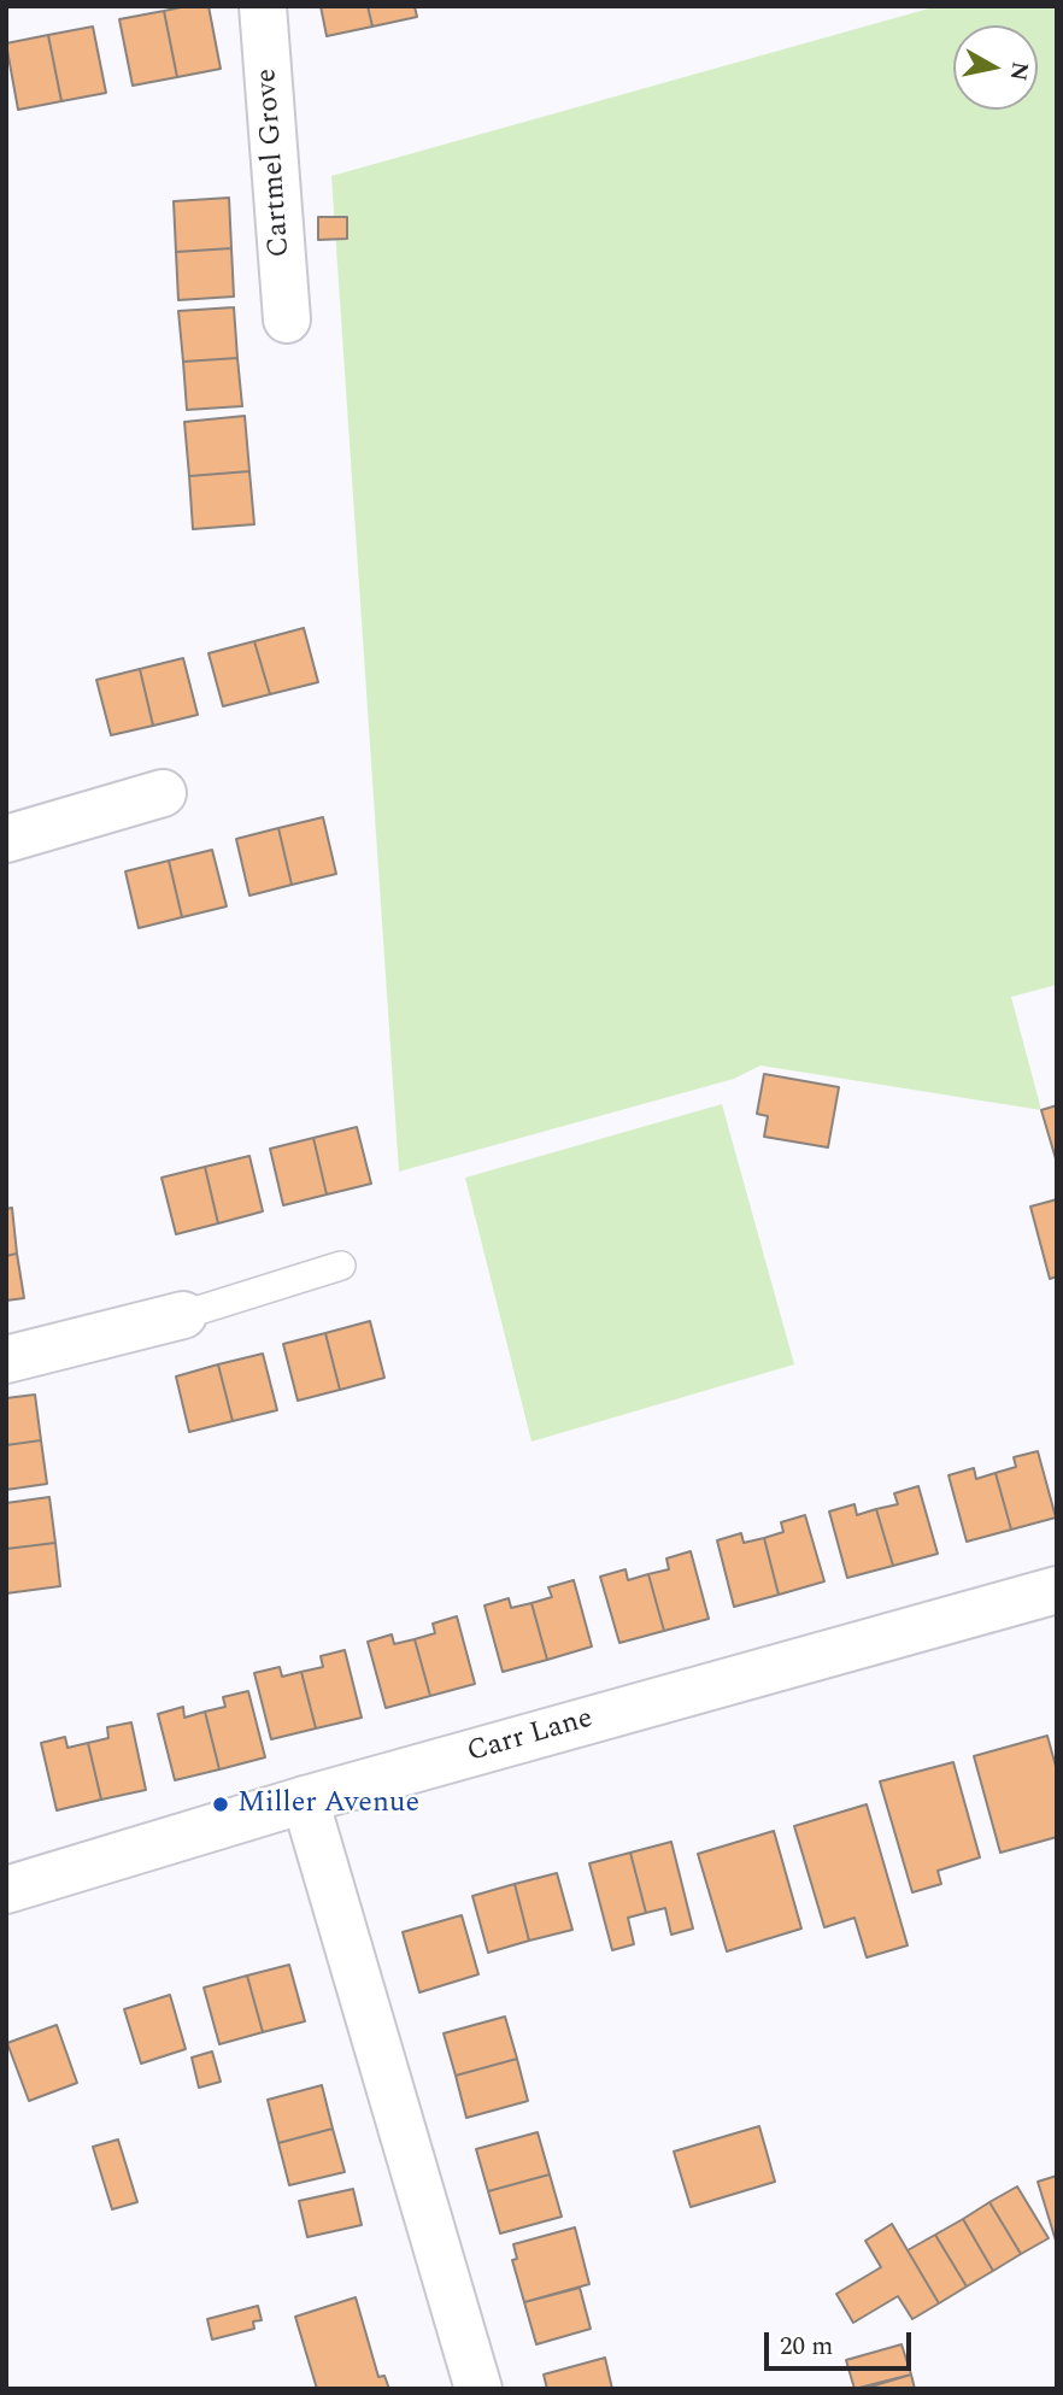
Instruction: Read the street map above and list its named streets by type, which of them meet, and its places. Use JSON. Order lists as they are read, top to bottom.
{
  "streets": {
    "street": ["Cartmel Grove", "Carr Lane"]
  },
  "places": ["Miller Avenue"],
  "scale_bar": "20 m",
  "north": "right"
}
